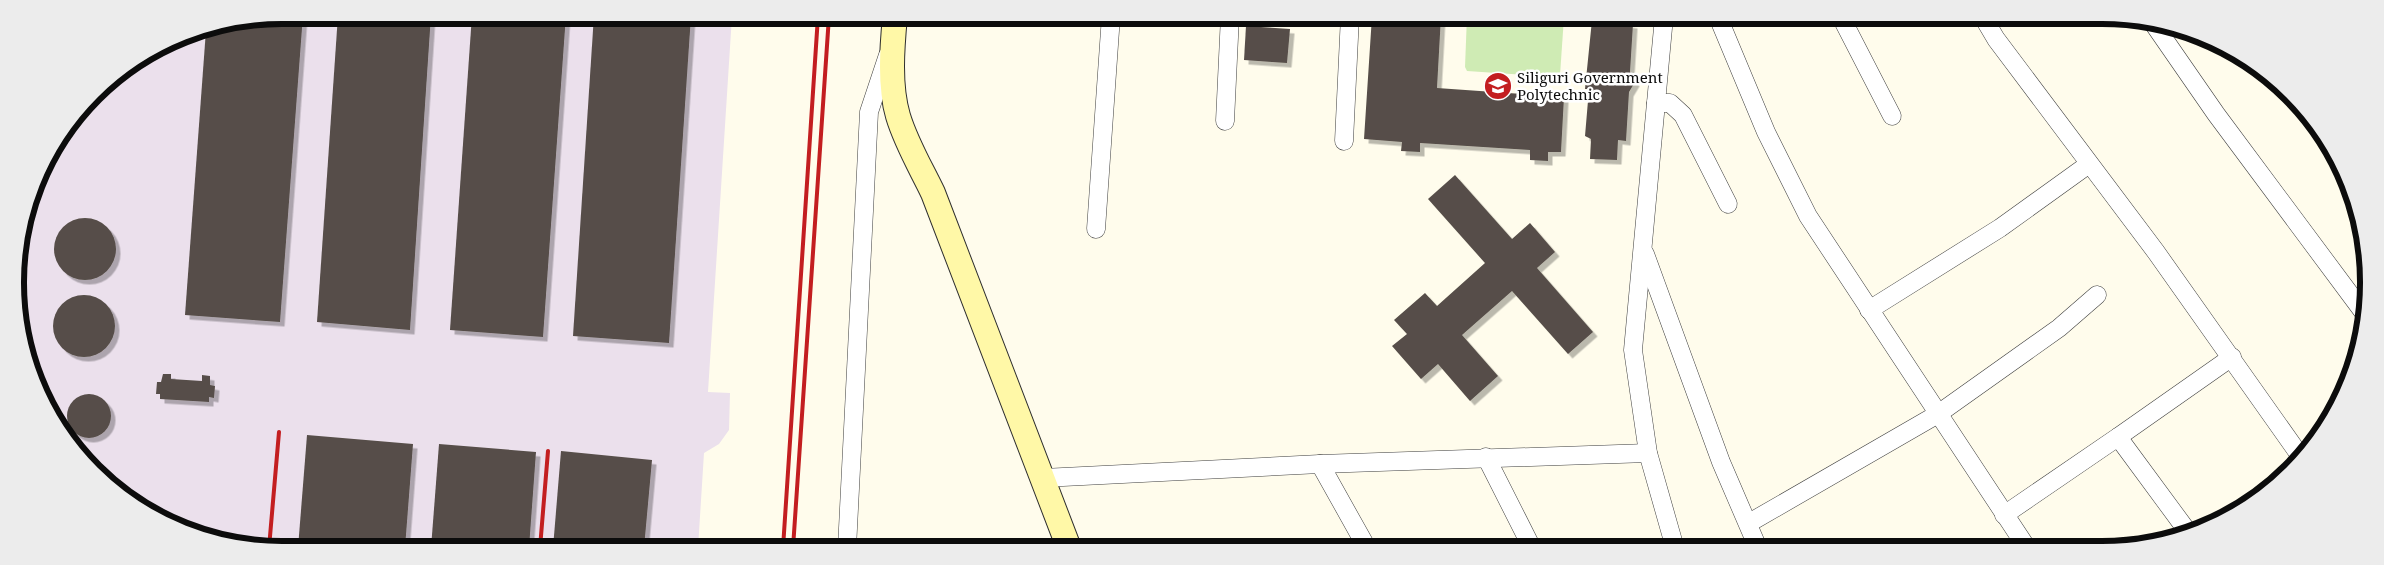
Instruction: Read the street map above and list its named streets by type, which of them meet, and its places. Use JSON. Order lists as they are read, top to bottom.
{
  "places": {
    "school or university": ["Siliguri Government Polytechnic"]
  }
}
